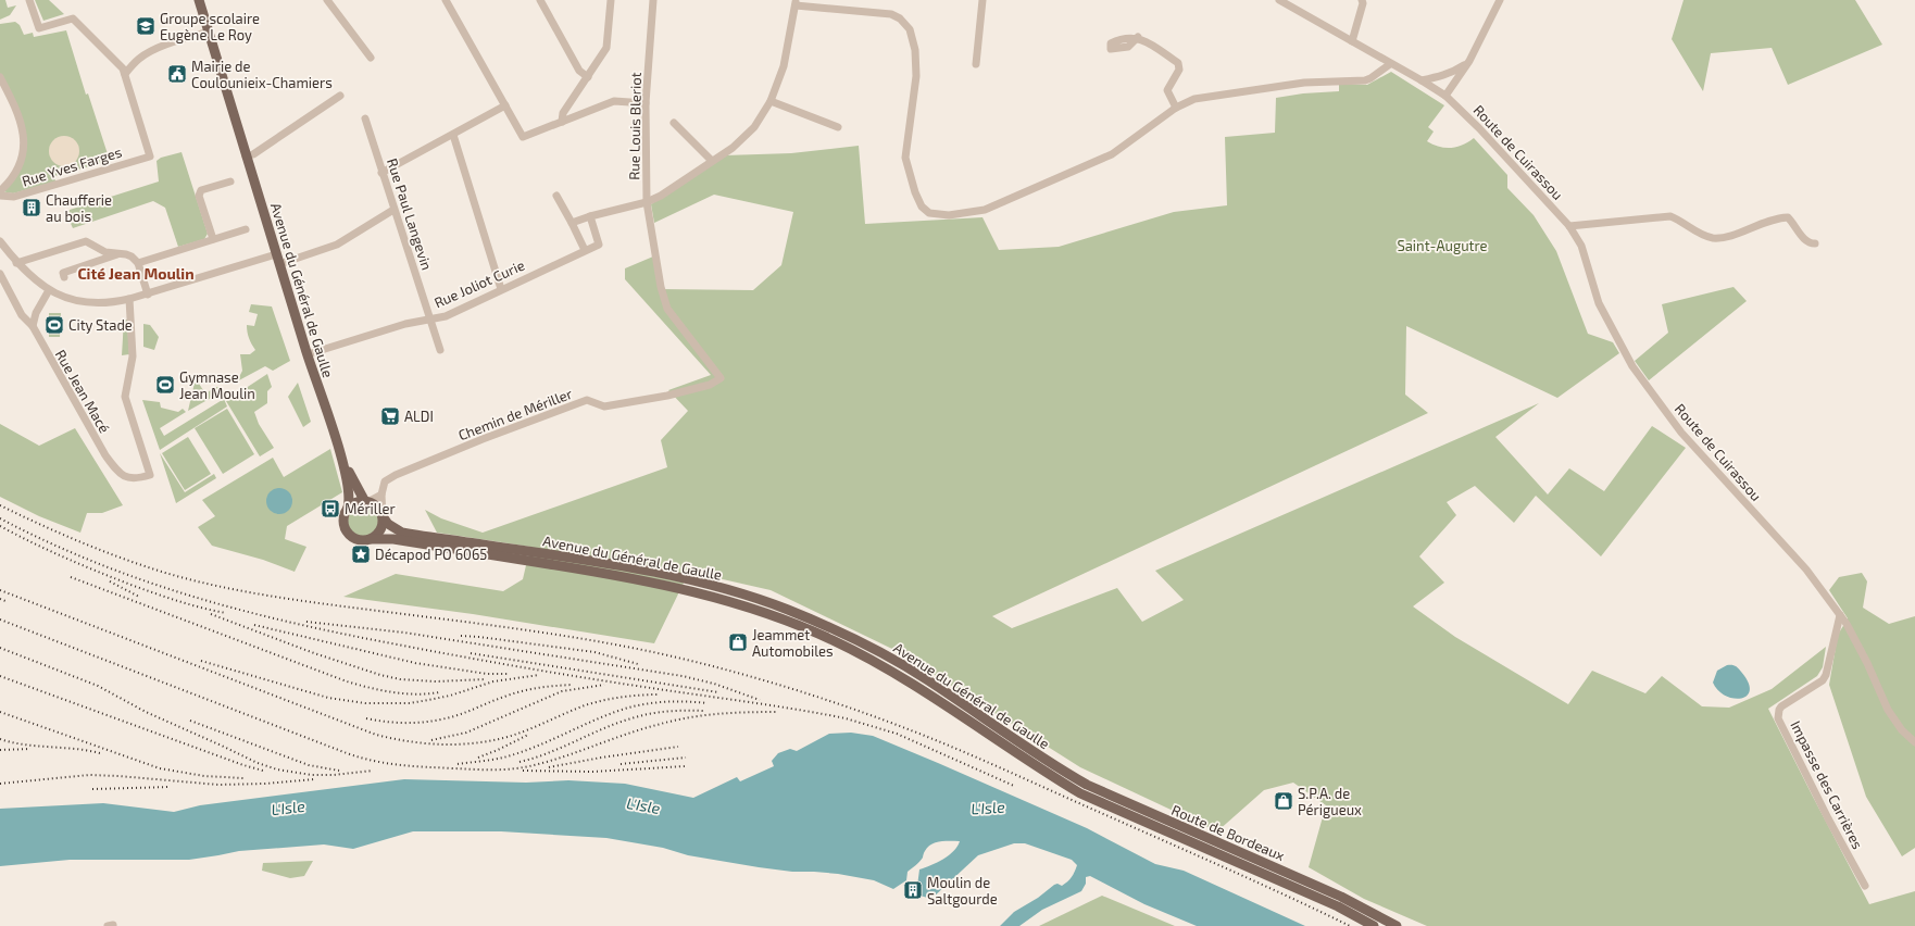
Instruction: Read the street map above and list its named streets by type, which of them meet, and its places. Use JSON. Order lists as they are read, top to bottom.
{
  "streets": {
    "main road": ["Avenue du Général de Gaulle", "Route de Bordeaux"],
    "street": [
      "Rue Louis Bleriot",
      "Route de Cuirassou",
      "Rue Yves Farges",
      "Rue Paul Langevin",
      "Rue Joliot Curie",
      "Rue Jean Macé",
      "Chemin de Mériller",
      "Impasse des Carrières"
    ]
  },
  "crossings": [
    ["Rue Louis Bleriot", "Chemin de Mériller"],
    ["Route de Cuirassou", "Impasse des Carrières"],
    ["Rue Paul Langevin", "Rue Joliot Curie"],
    ["Rue Joliot Curie", "Avenue du Général de Gaulle"],
    ["Avenue du Général de Gaulle", "Route de Bordeaux"]
  ],
  "districts": ["Cité Jean Moulin"],
  "water": ["L'Isle"],
  "parks": ["Saint-Augutre"],
  "places": {
    "school or university": ["Groupe scolaire Eugène Le Roy"],
    "public building": ["Mairie de Coulounieix-Chamiers"],
    "building": ["Chaufferie au bois", "Moulin de Saltgourde"],
    "sports": ["City Stade", "Gymnase Jean Moulin"],
    "supermarket": ["ALDI"],
    "bus stop": ["Mériller"],
    "place": ["Décapod PO 6065"],
    "shop": ["Jeammet Automobiles", "S.P.A. de Périgueux"]
  }
}
